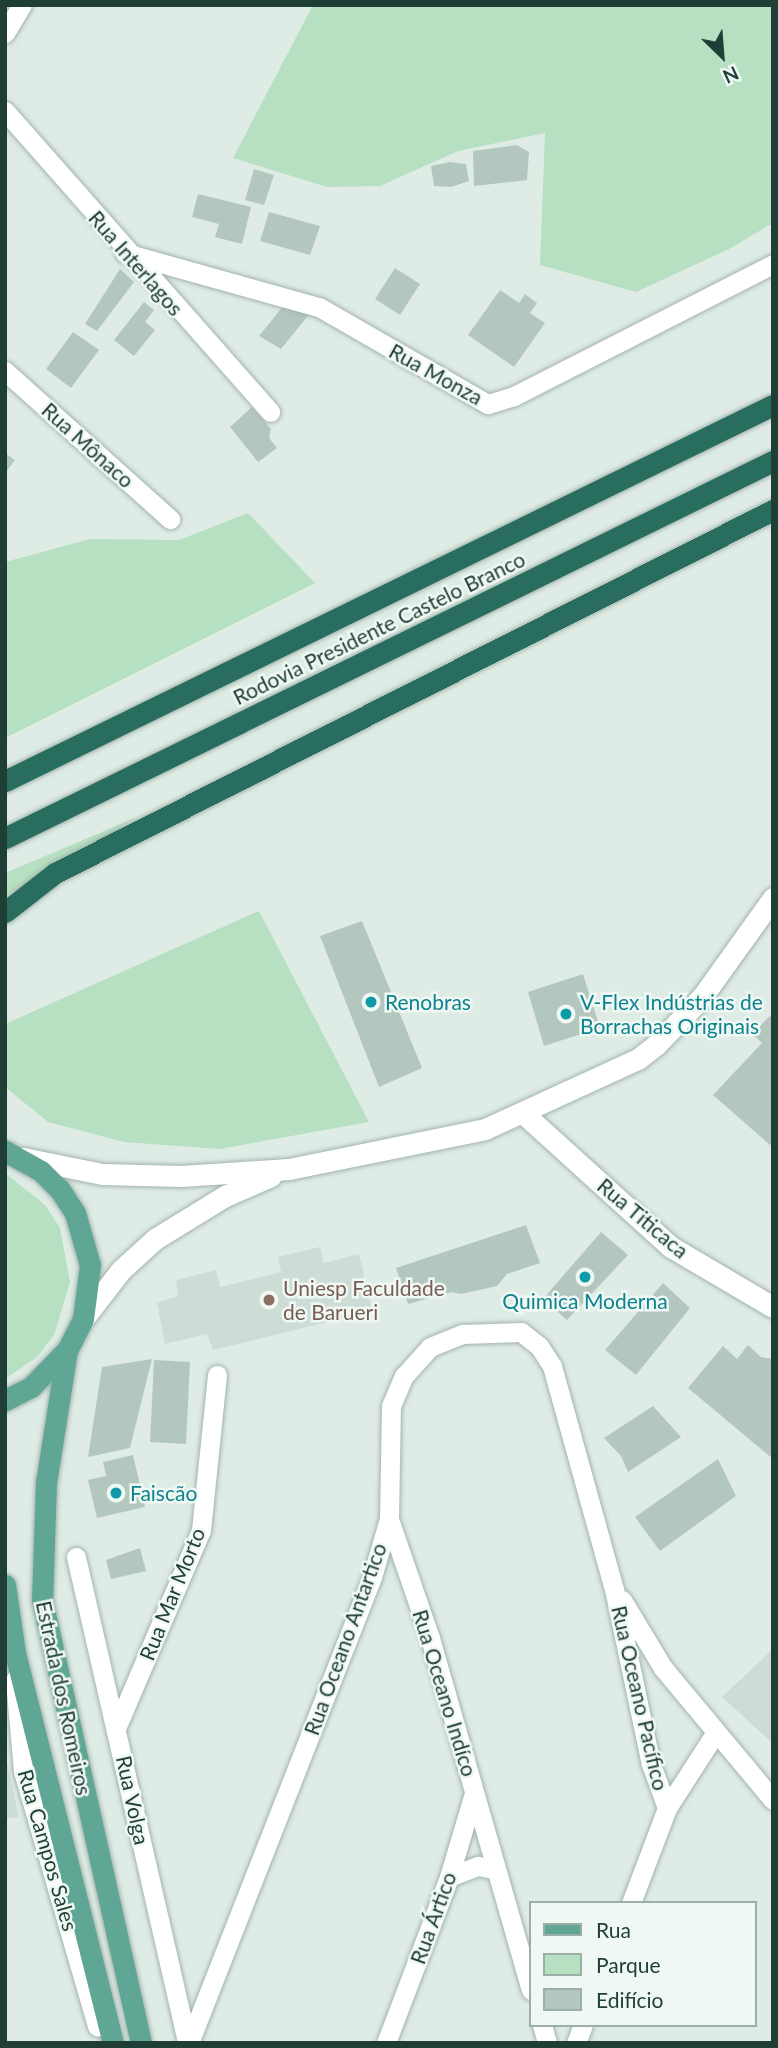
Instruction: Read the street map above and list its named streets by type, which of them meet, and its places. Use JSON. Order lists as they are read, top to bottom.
{
  "streets": {
    "highway": ["Rodovia Presidente Castelo Branco"],
    "main road": ["Estrada dos Romeiros"],
    "street": [
      "Rua Interlagos",
      "Rua Monza",
      "Rua Mônaco",
      "Rua Titicaca",
      "Rua Mar Morto",
      "Rua Oceano Antartico",
      "Rua Oceano Indíco",
      "Rua Oceano Pacífico",
      "Rua Volga",
      "Rua Campos Sales",
      "Rua Ártico"
    ]
  },
  "crossings": [
    ["Rua Interlagos", "Rua Monza"],
    ["Rua Mar Morto", "Rua Volga"],
    ["Rua Oceano Antartico", "Rua Oceano Indíco"],
    ["Rua Oceano Antartico", "Rua Oceano Pacífico"],
    ["Rua Oceano Antartico", "Rua Volga"],
    ["Rua Oceano Indíco", "Rua Ártico"],
    ["Estrada dos Romeiros", "Rua Campos Sales"]
  ],
  "places": [
    "Renobras",
    "V-Flex Indústrias de Borrachas Originais",
    "Quimica Moderna",
    "Uniesp Faculdade de Barueri",
    "Faiscão"
  ],
  "legend": ["Rua", "Parque", "Edifício"],
  "north": "bottom right"
}
